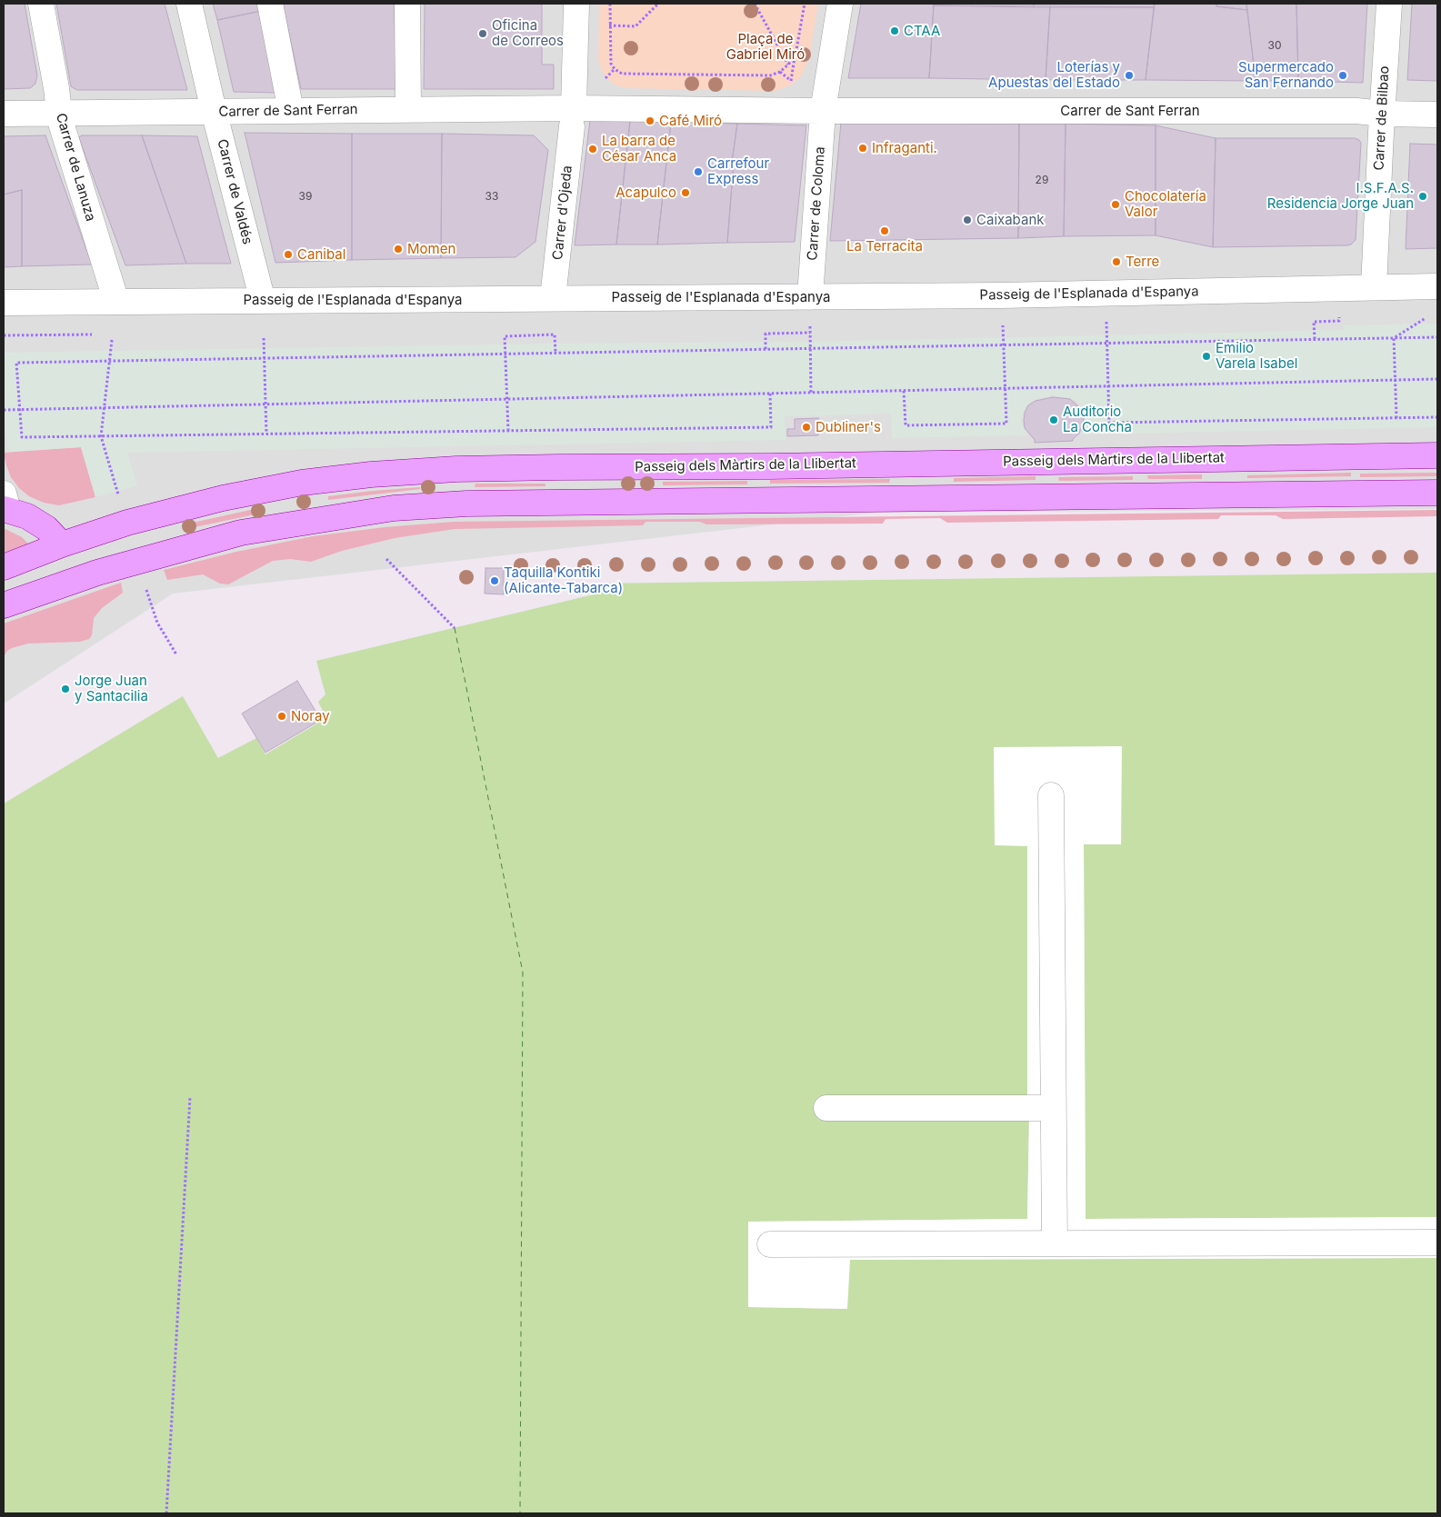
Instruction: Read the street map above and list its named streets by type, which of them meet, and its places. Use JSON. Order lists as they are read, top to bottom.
{
  "streets": {
    "main road": ["Passeig dels Màrtirs de la Llibertat"],
    "street": [
      "Carrer de Sant Ferran",
      "Carrer de Bilbao",
      "Carrer de Lanuza",
      "Carrer de Valdés",
      "Carrer de Coloma",
      "Carrer d'Ojeda",
      "Passeig de l'Esplanada d'Espanya"
    ]
  },
  "crossings": [
    ["Carrer de Sant Ferran", "Carrer de Bilbao"],
    ["Carrer de Sant Ferran", "Carrer de Lanuza"],
    ["Carrer de Sant Ferran", "Carrer de Valdés"],
    ["Carrer de Sant Ferran", "Carrer de Coloma"],
    ["Carrer de Sant Ferran", "Carrer d'Ojeda"],
    ["Carrer de Bilbao", "Passeig de l'Esplanada d'Espanya"],
    ["Carrer de Lanuza", "Passeig de l'Esplanada d'Espanya"],
    ["Carrer de Valdés", "Passeig de l'Esplanada d'Espanya"],
    ["Carrer de Coloma", "Passeig de l'Esplanada d'Espanya"],
    ["Carrer d'Ojeda", "Passeig de l'Esplanada d'Espanya"]
  ],
  "parks": ["Plaça de Gabriel Miró"],
  "places": [
    "CTAA",
    "Oficina de Correos",
    "Loterías y Apuestas del Estado",
    "Supermercado San Fernando",
    "Café Miró",
    "Infraganti.",
    "La barra de César Anca",
    "Carrefour Express",
    "Acapulco",
    "I.S.F.A.S. Residencia Jorge Juan",
    "Chocolatería Valor",
    "Caixabank",
    "La Terracita",
    "Momen",
    "Canibal",
    "Terre",
    "Emilio Varela Isabel",
    "Auditorio La Concha",
    "Dubliner's",
    "Taquilla Kontiki (Alicante-Tabarca)",
    "Jorge Juan y Santacilia",
    "Noray"
  ],
  "house_numbers": [
    "30",
    "29",
    "39",
    "33"
  ]
}
